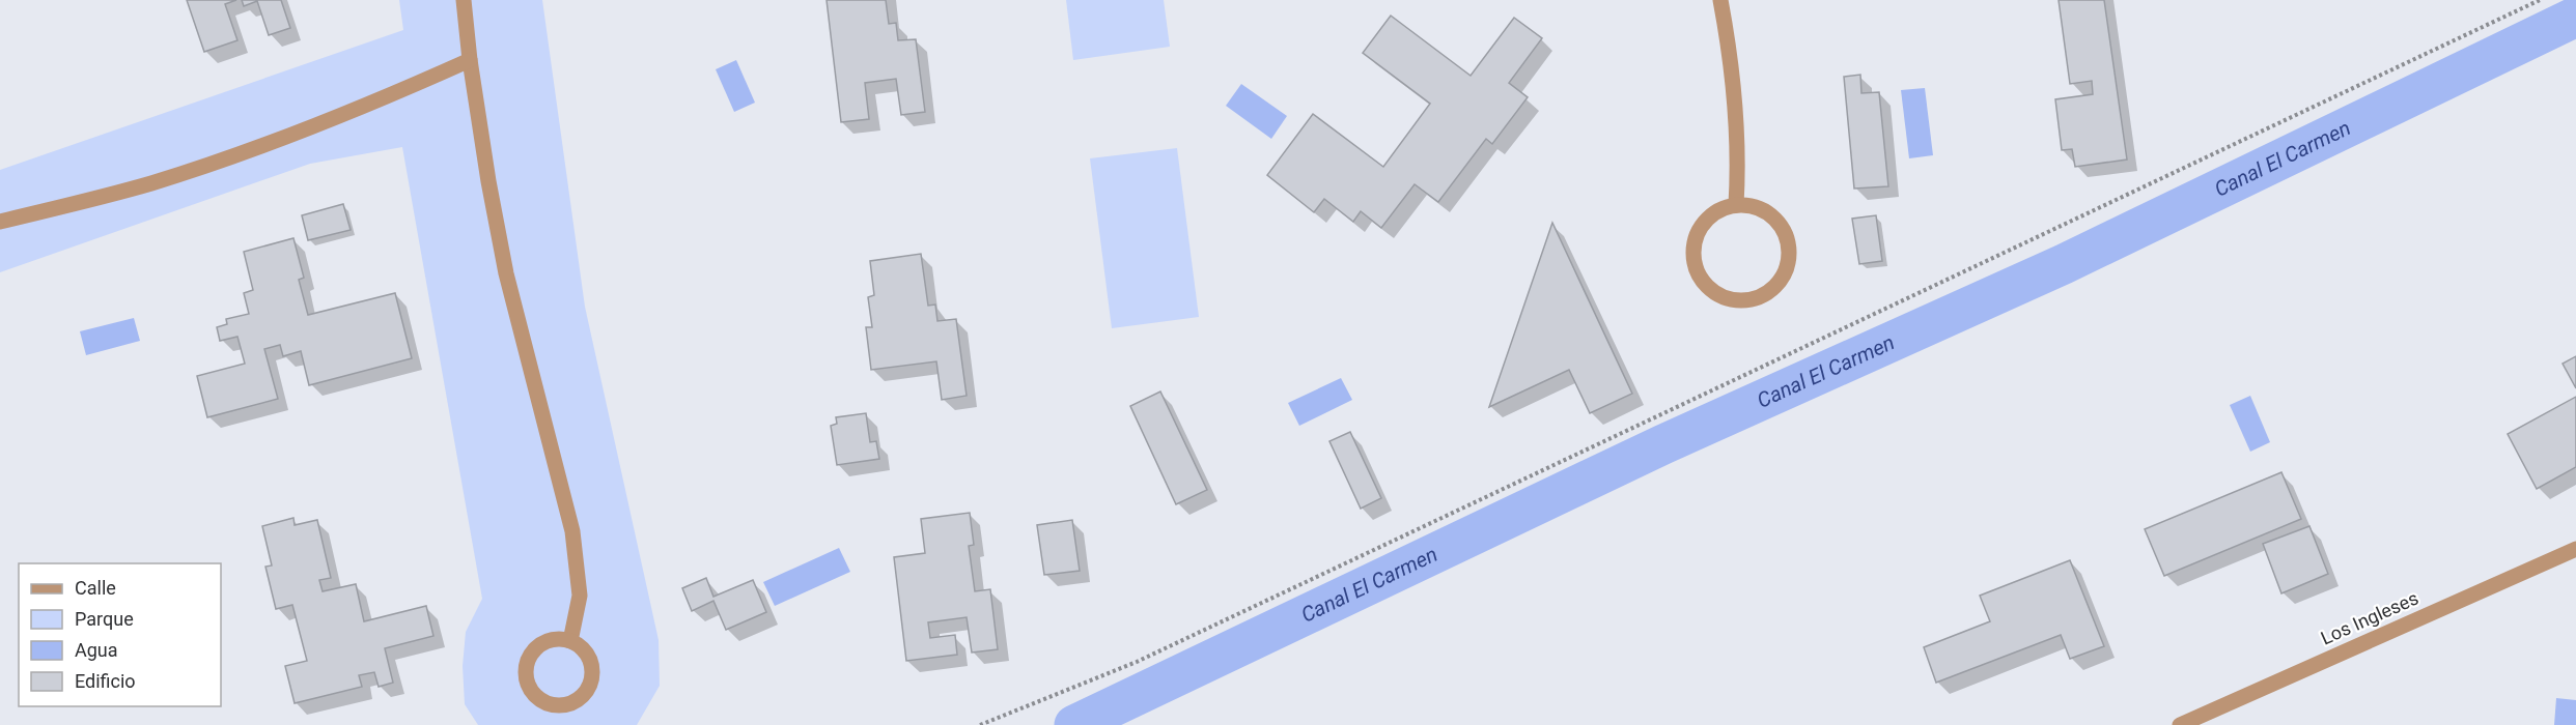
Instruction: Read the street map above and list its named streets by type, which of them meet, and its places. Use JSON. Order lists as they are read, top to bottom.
{
  "streets": {
    "street": ["Los Ingleses"]
  },
  "water": ["Canal El Carmen"],
  "legend": [
    "Calle",
    "Parque",
    "Agua",
    "Edificio"
  ]
}
